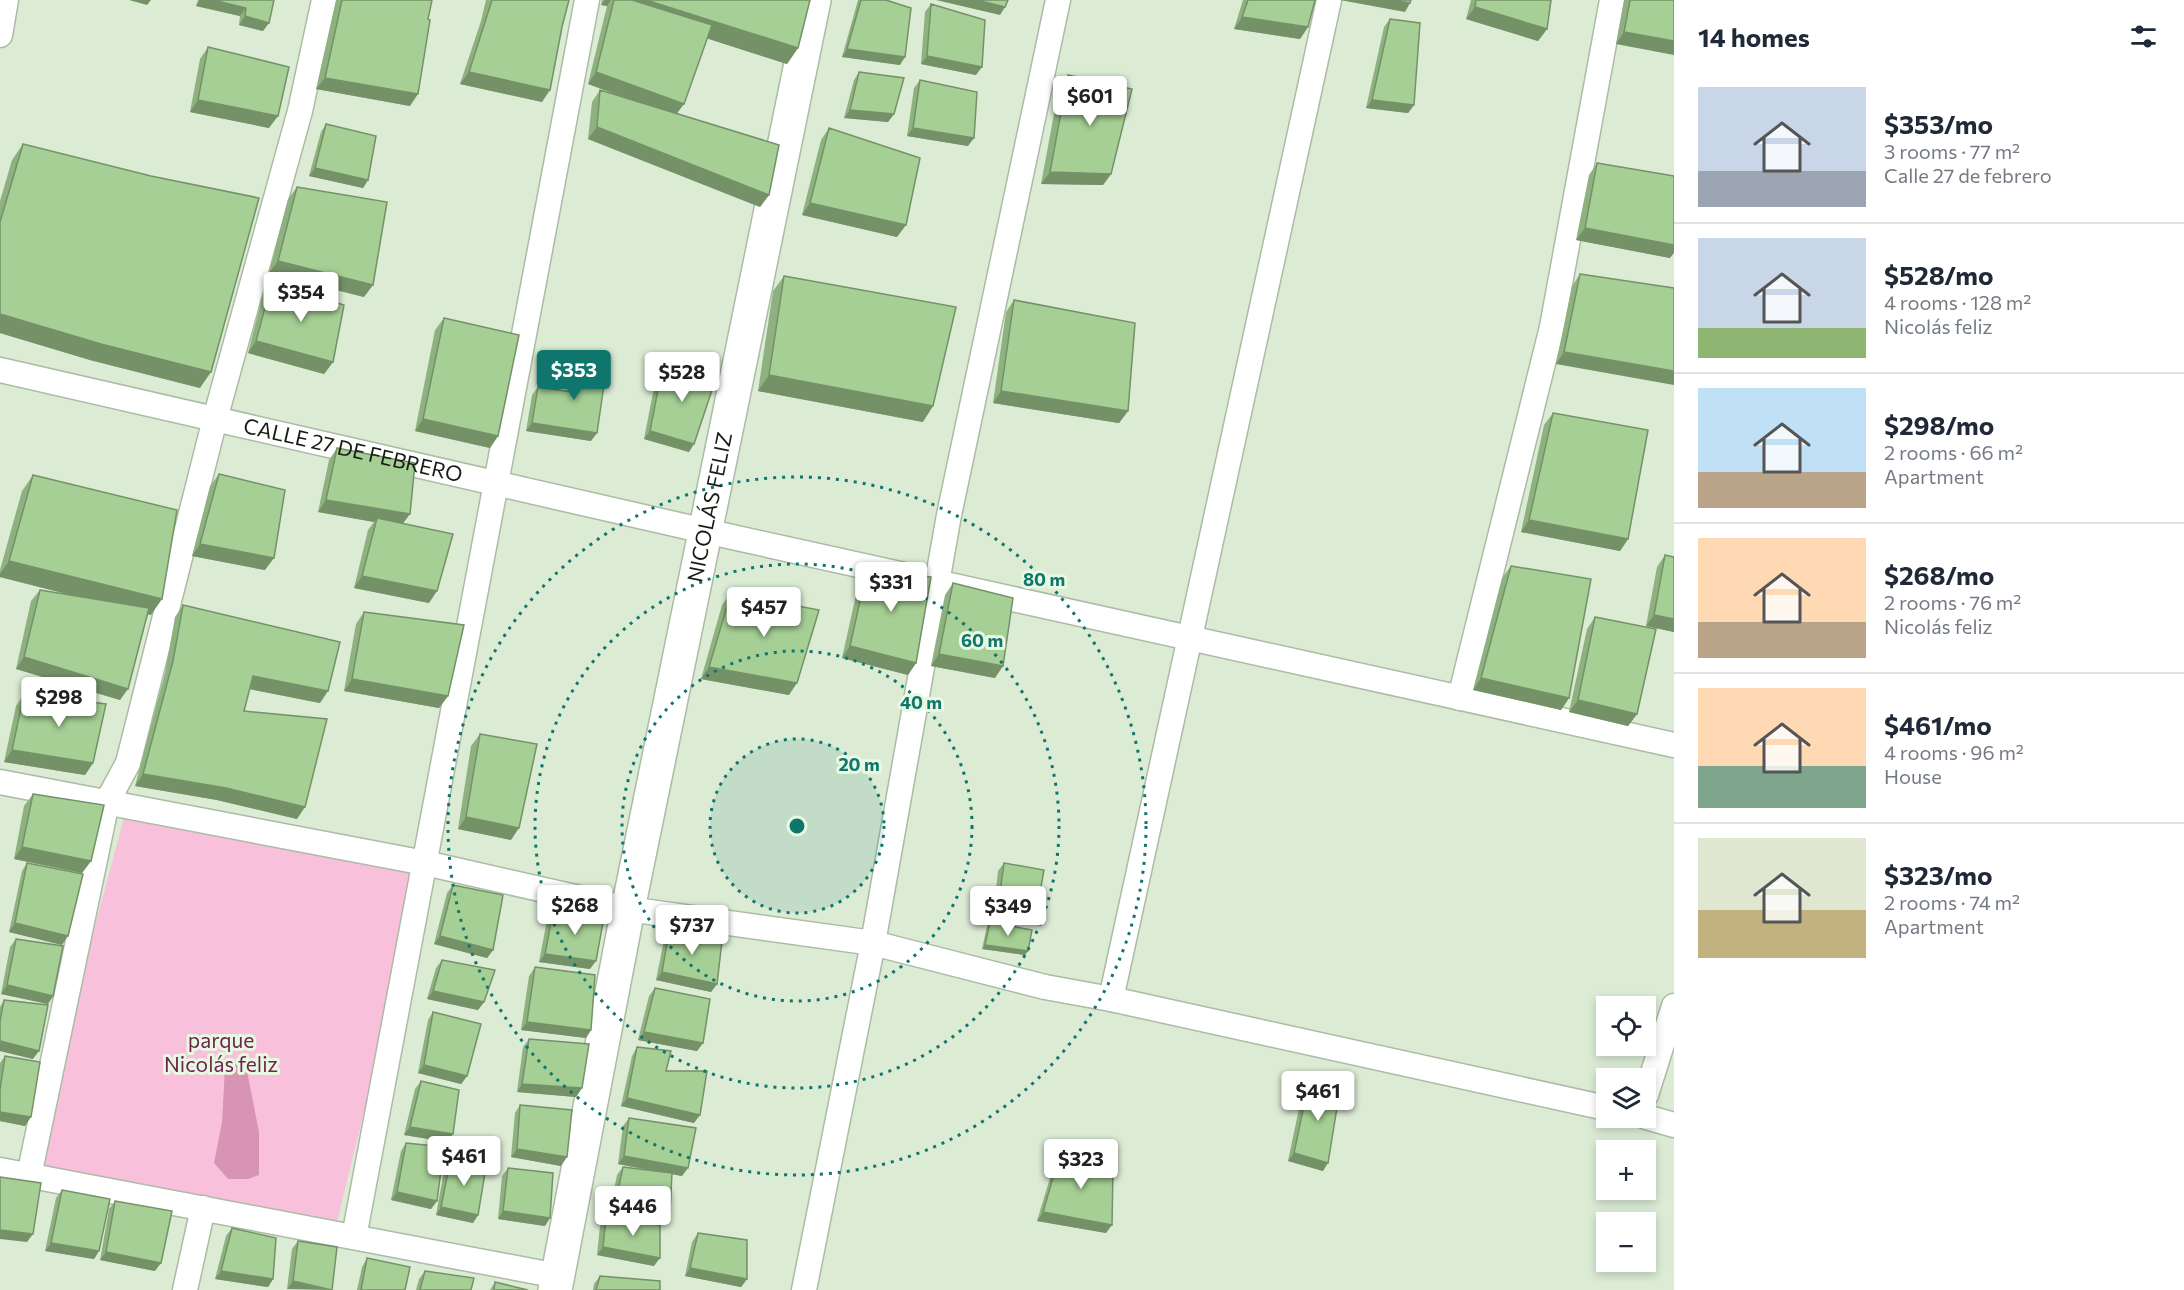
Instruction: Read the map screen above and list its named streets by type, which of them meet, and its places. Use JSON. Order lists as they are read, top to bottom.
{
  "streets": {
    "main road": ["NICOLÁS FELIZ"],
    "street": ["CALLE 27 DE FEBRERO"]
  },
  "crossings": [
    ["CALLE 27 DE FEBRERO", "NICOLÁS FELIZ"]
  ],
  "parks": ["parque Nicolás feliz"],
  "page": {
    "heading": "14 homes",
    "list": [
      {
        "name": "$353/mo",
        "note": "3 rooms · 77 m² · Calle 27 de febrero"
      },
      {
        "name": "$528/mo",
        "note": "4 rooms · 128 m² · Nicolás feliz"
      },
      {
        "name": "$298/mo",
        "note": "2 rooms · 66 m² · Apartment"
      },
      {
        "name": "$268/mo",
        "note": "2 rooms · 76 m² · Nicolás feliz"
      },
      {
        "name": "$461/mo",
        "note": "4 rooms · 96 m² · House"
      },
      {
        "name": "$323/mo",
        "note": "2 rooms · 74 m² · Apartment"
      }
    ],
    "price": [
      "$601",
      "$354",
      "$353",
      "$528",
      "$331",
      "$457",
      "$298",
      "$268",
      "$349",
      "$737",
      "$461",
      "$461",
      "$323",
      "$446"
    ],
    "map_buttons": ["+", "−"]
  },
  "rings": [
    "80 m",
    "60 m",
    "40 m",
    "20 m"
  ]
}
